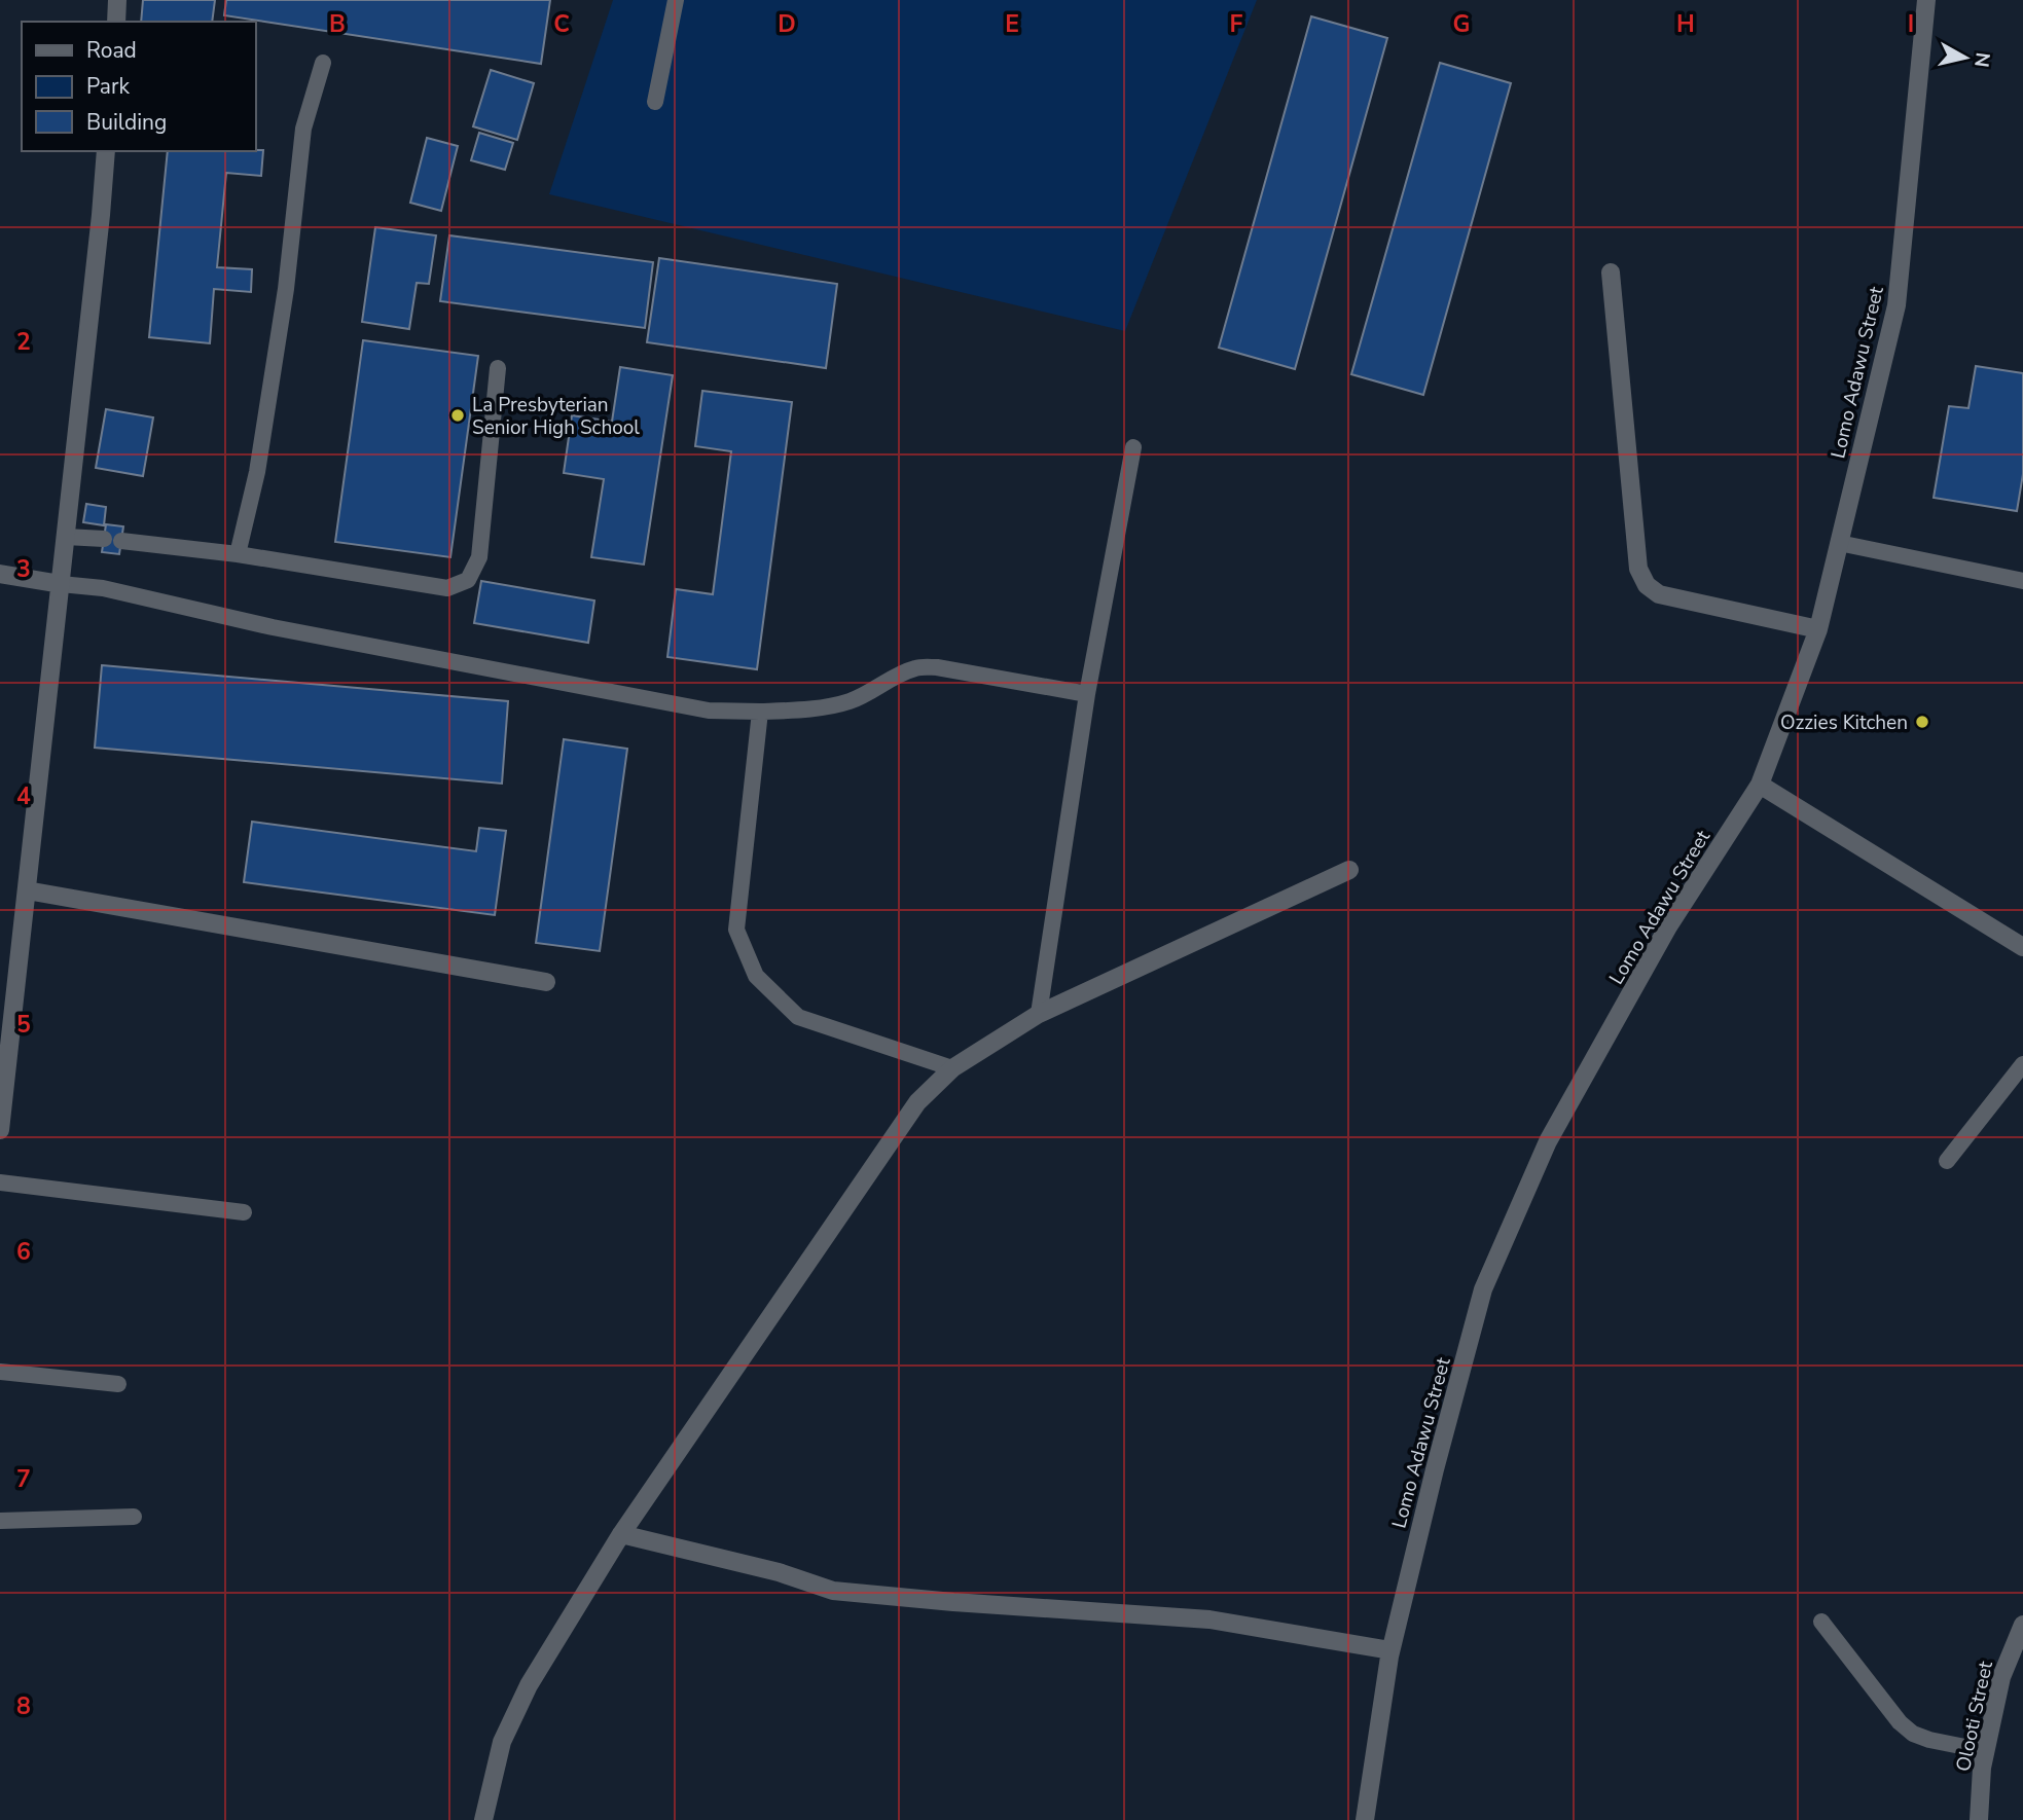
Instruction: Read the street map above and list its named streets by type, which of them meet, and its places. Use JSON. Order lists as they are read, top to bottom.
{
  "streets": {
    "street": ["Lomo Adawu Street", "Olooti Street"]
  },
  "places": ["La Presbyterian Senior High School", "Ozzies Kitchen"],
  "legend": ["Road", "Park", "Building"],
  "north": "right",
  "grid": {
    "columns": [
      "B",
      "C",
      "D",
      "E",
      "F",
      "G",
      "H",
      "I"
    ],
    "rows": [
      "2",
      "3",
      "4",
      "5",
      "6",
      "7",
      "8"
    ]
  }
}
